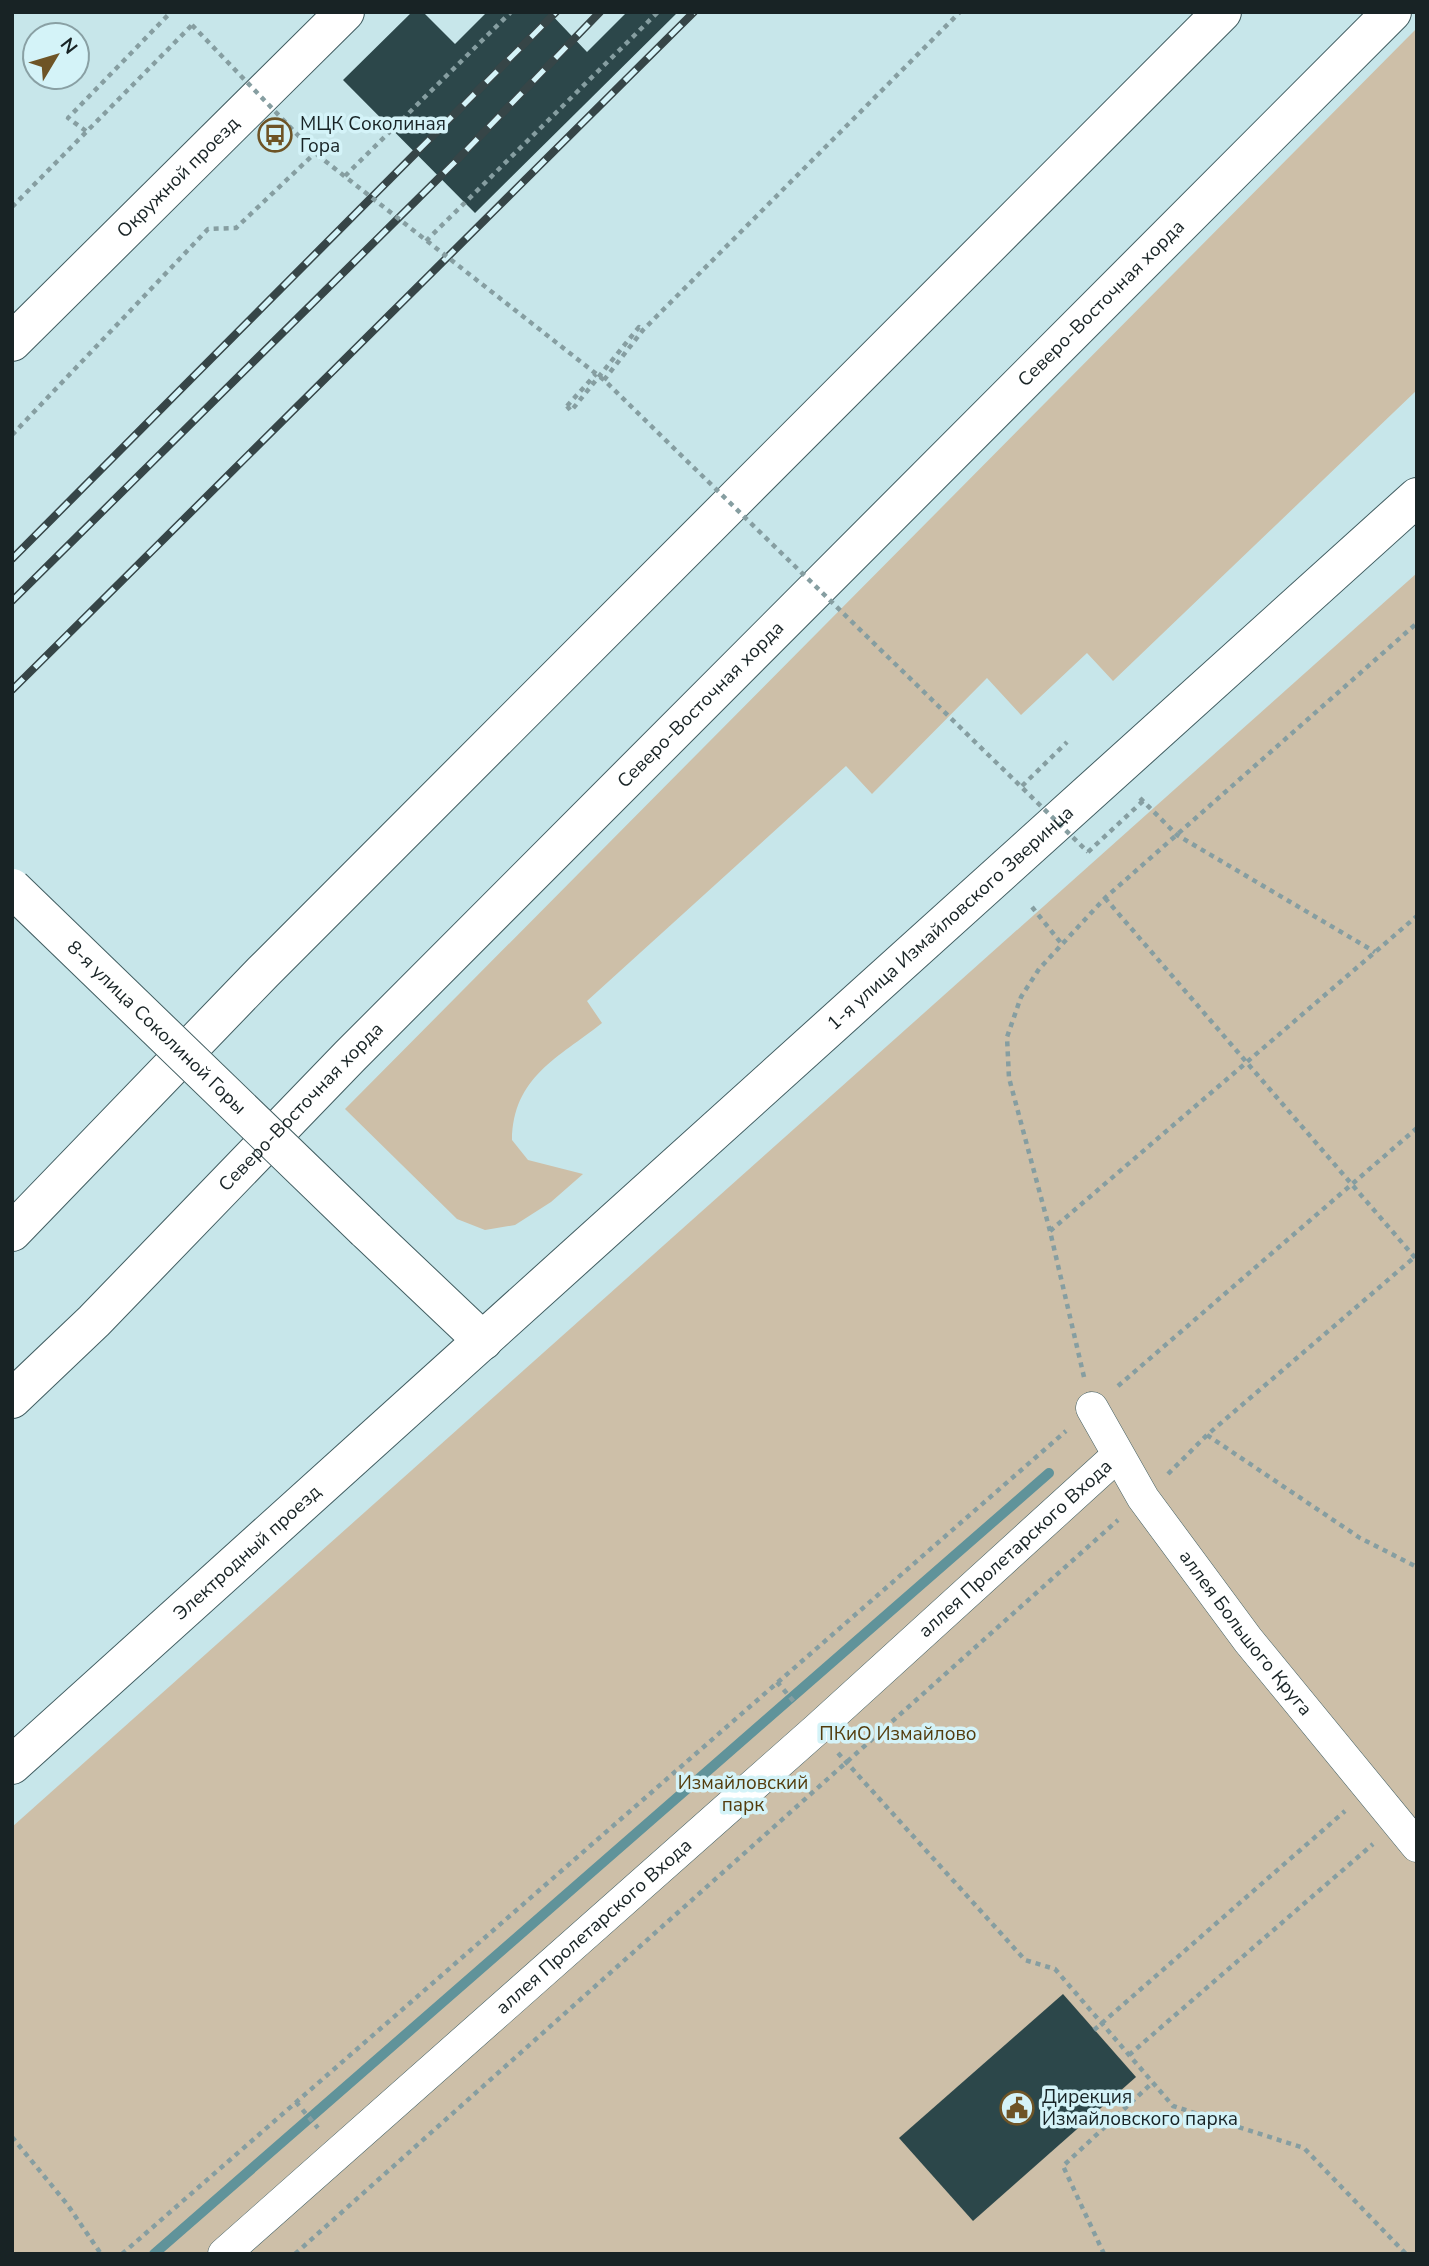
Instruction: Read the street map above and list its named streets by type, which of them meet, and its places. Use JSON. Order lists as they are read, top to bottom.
{
  "streets": {
    "main road": [
      "Окружной проезд",
      "Северо-Восточная хорда",
      "1-я улица Измайловского Зверинца",
      "8-я улица Соколиной Горы",
      "Электродный проезд"
    ],
    "street": ["аллея Пролетарского Входа", "аллея Большого Круга"]
  },
  "crossings": [
    ["1-я улица Измайловского Зверинца", "8-я улица Соколиной Горы"],
    ["1-я улица Измайловского Зверинца", "Электродный проезд"],
    ["8-я улица Соколиной Горы", "Электродный проезд"],
    ["аллея Пролетарского Входа", "аллея Большого Круга"]
  ],
  "parks": ["ПКиО Измайлово", "Измайловский парк"],
  "places": {
    "bus stop": ["МЦК Соколиная Гора"],
    "public building": ["Дирекция Измайловского парка"]
  },
  "north": "top right"
}
